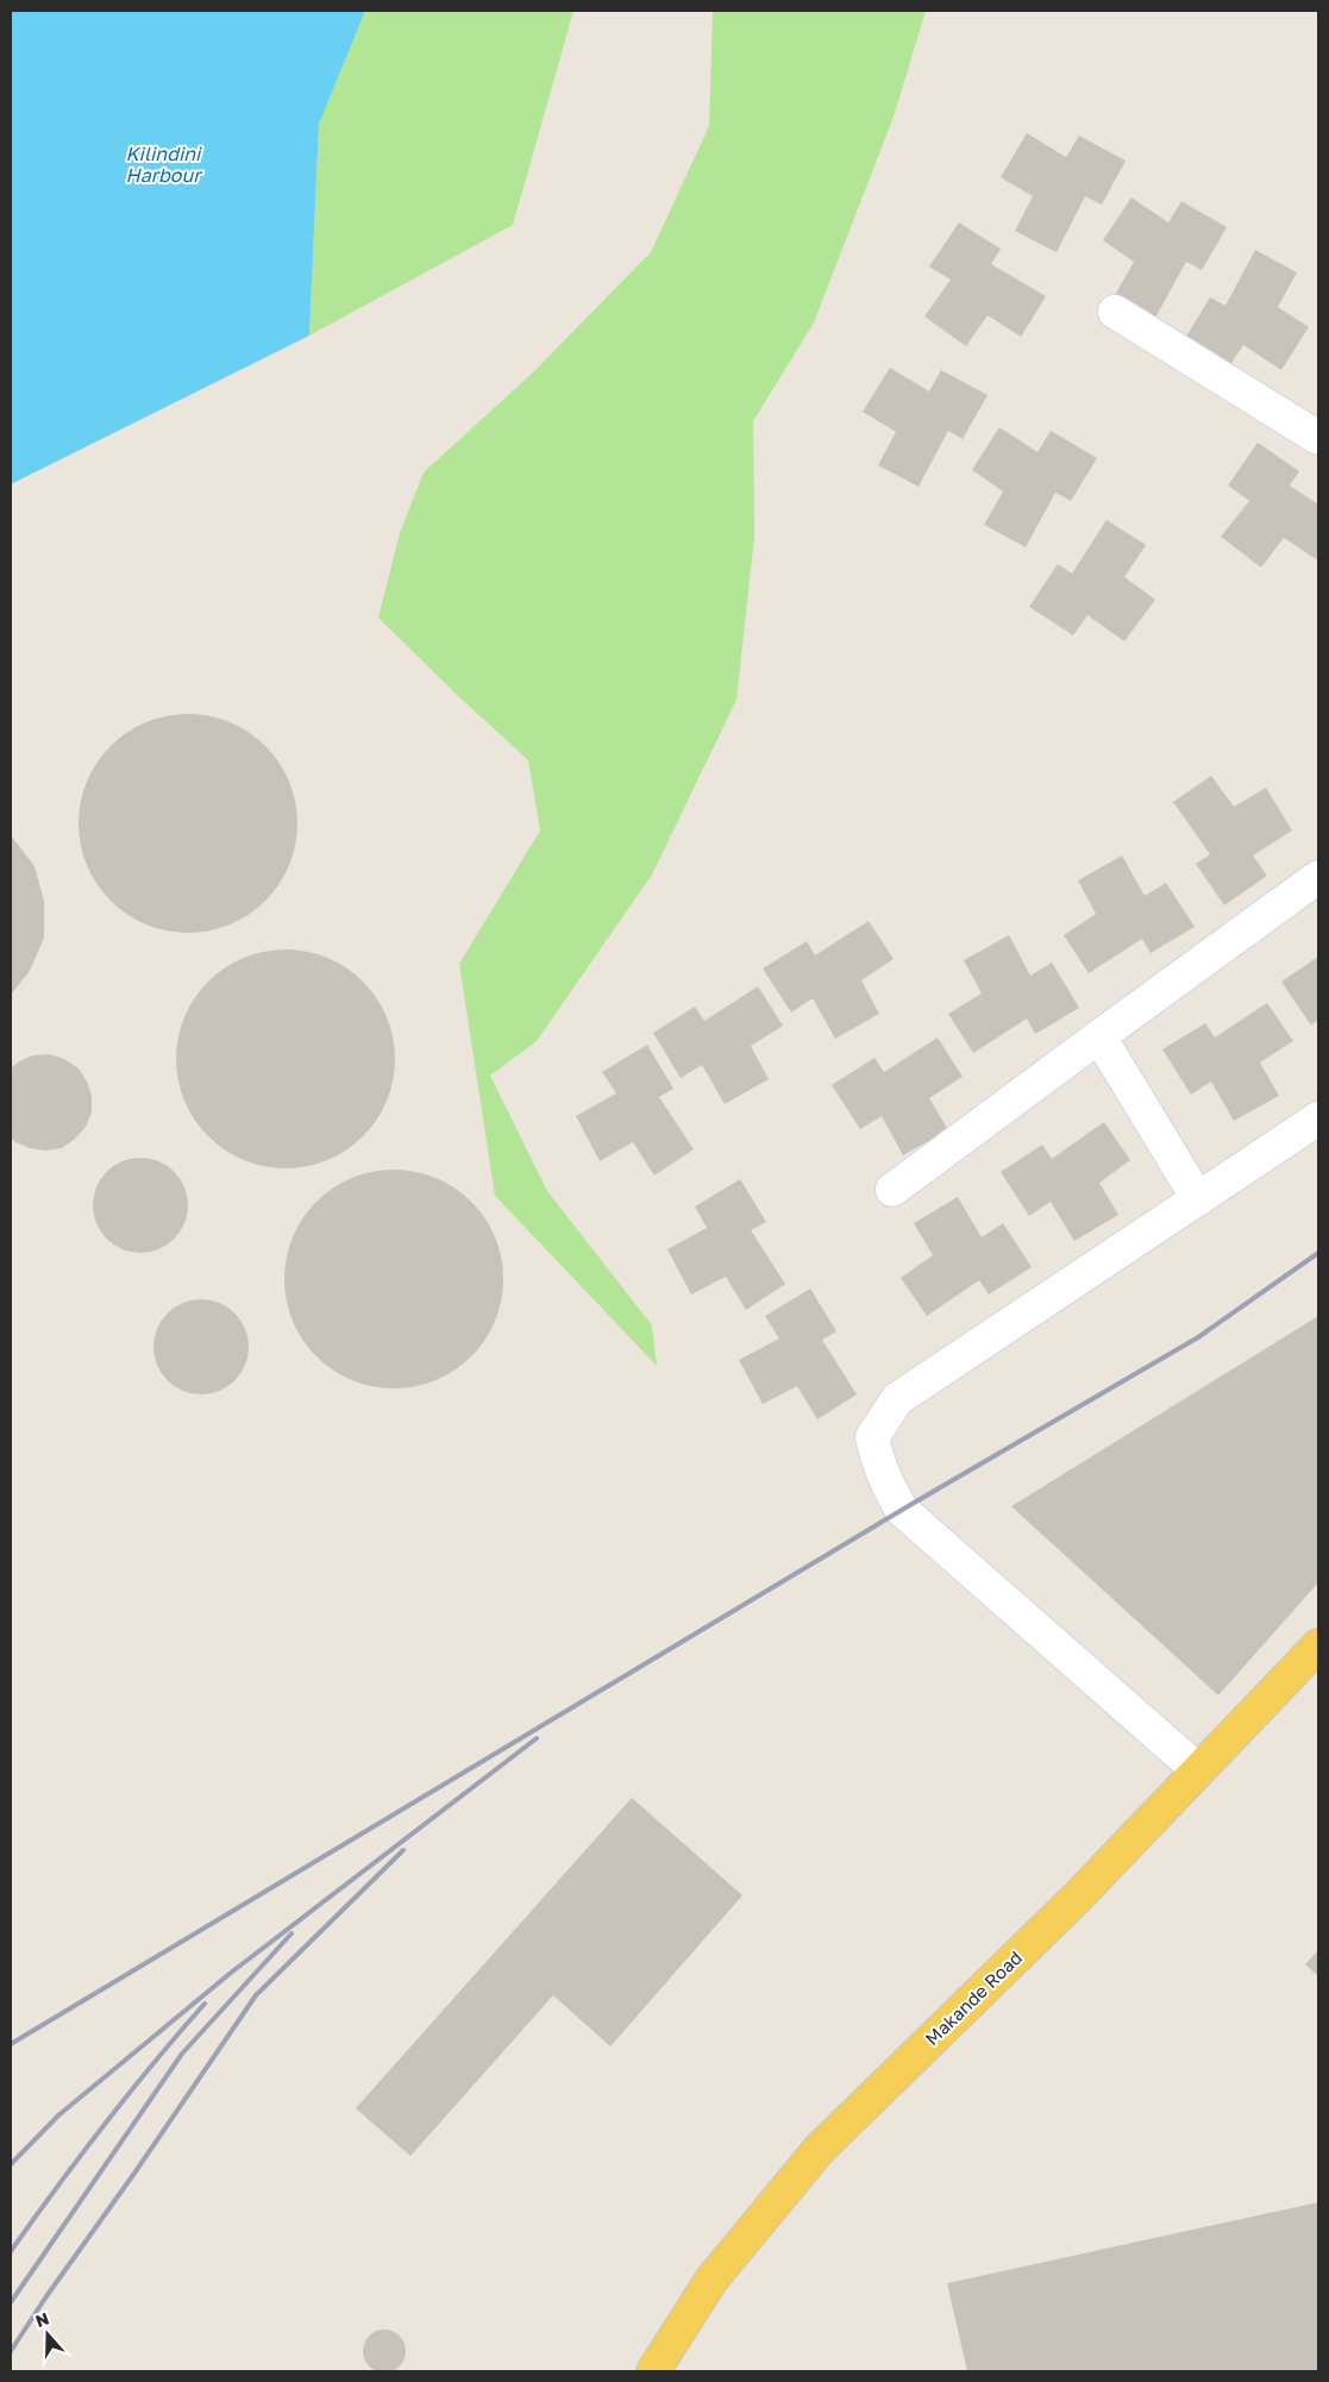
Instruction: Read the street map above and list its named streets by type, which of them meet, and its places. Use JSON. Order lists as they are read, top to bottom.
{
  "streets": {
    "main road": ["Makande Road"]
  },
  "water": ["Kilindini Harbour"],
  "north": "top"
}
